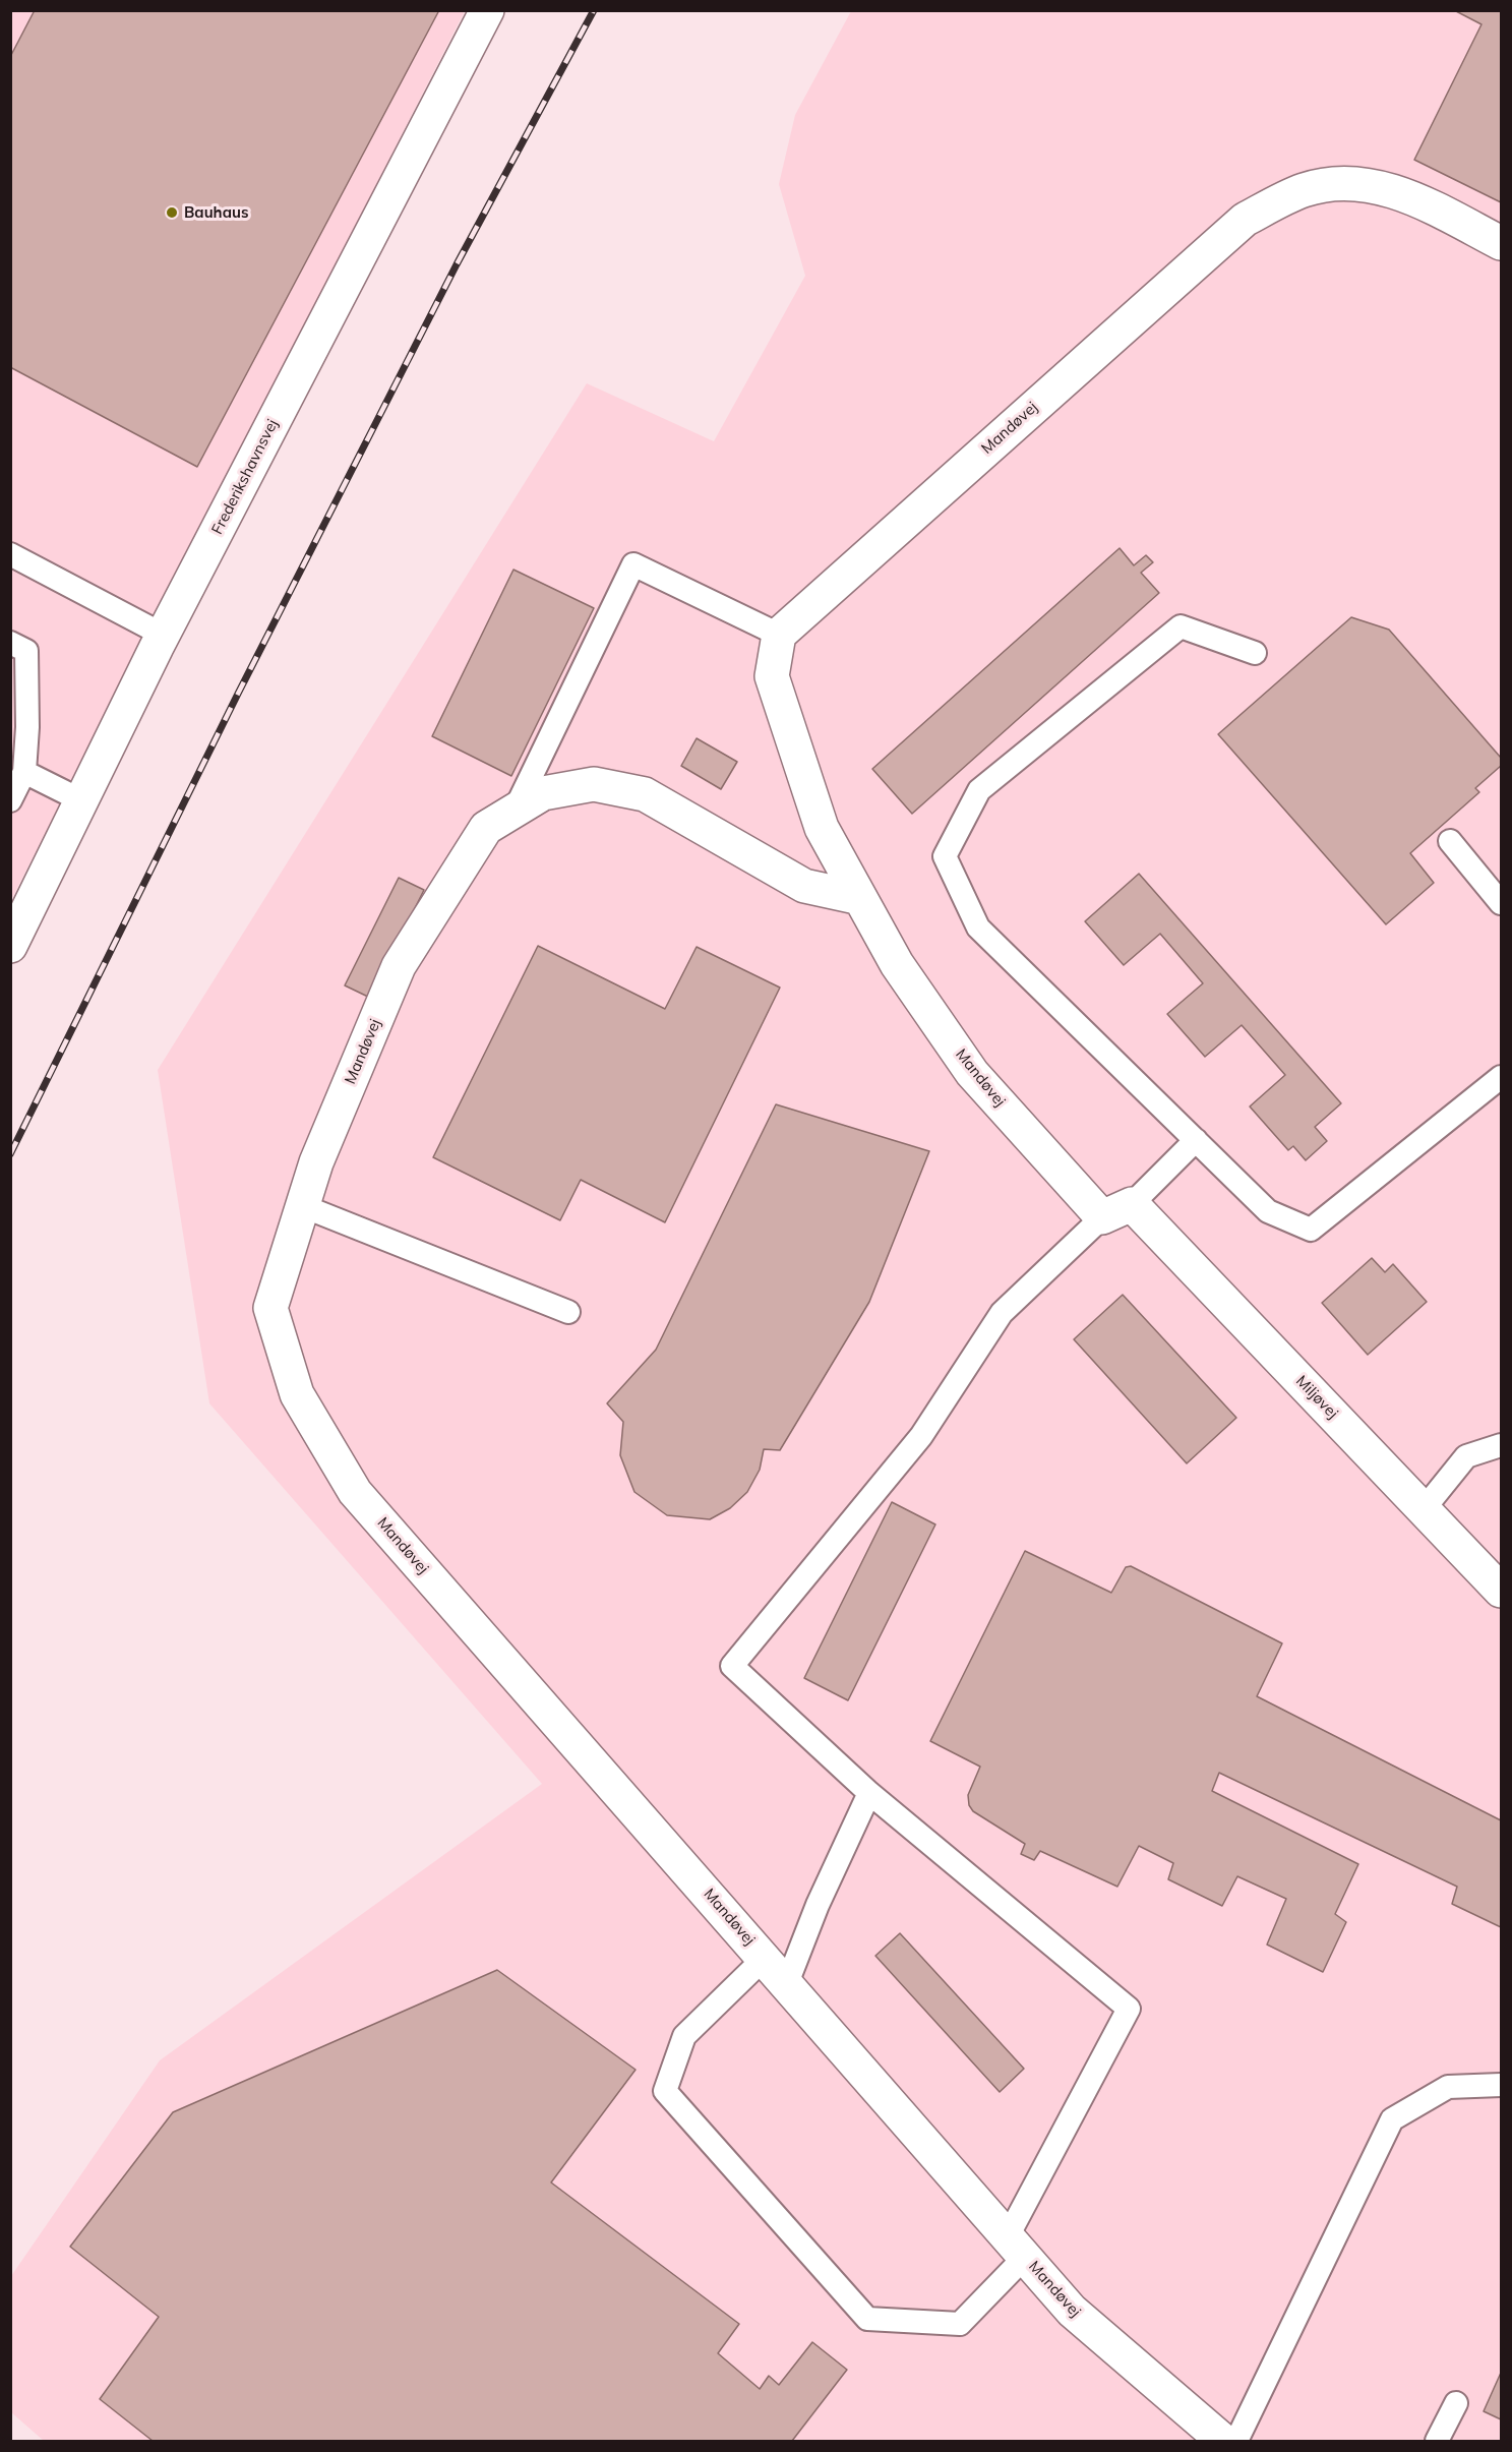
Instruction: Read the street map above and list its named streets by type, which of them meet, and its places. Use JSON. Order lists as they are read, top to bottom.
{
  "streets": {
    "street": ["Mandøvej", "Frederikshavnsvej", "Miljøvej"]
  },
  "crossings": [
    ["Mandøvej", "Miljøvej"]
  ],
  "places": ["Bauhaus"]
}
